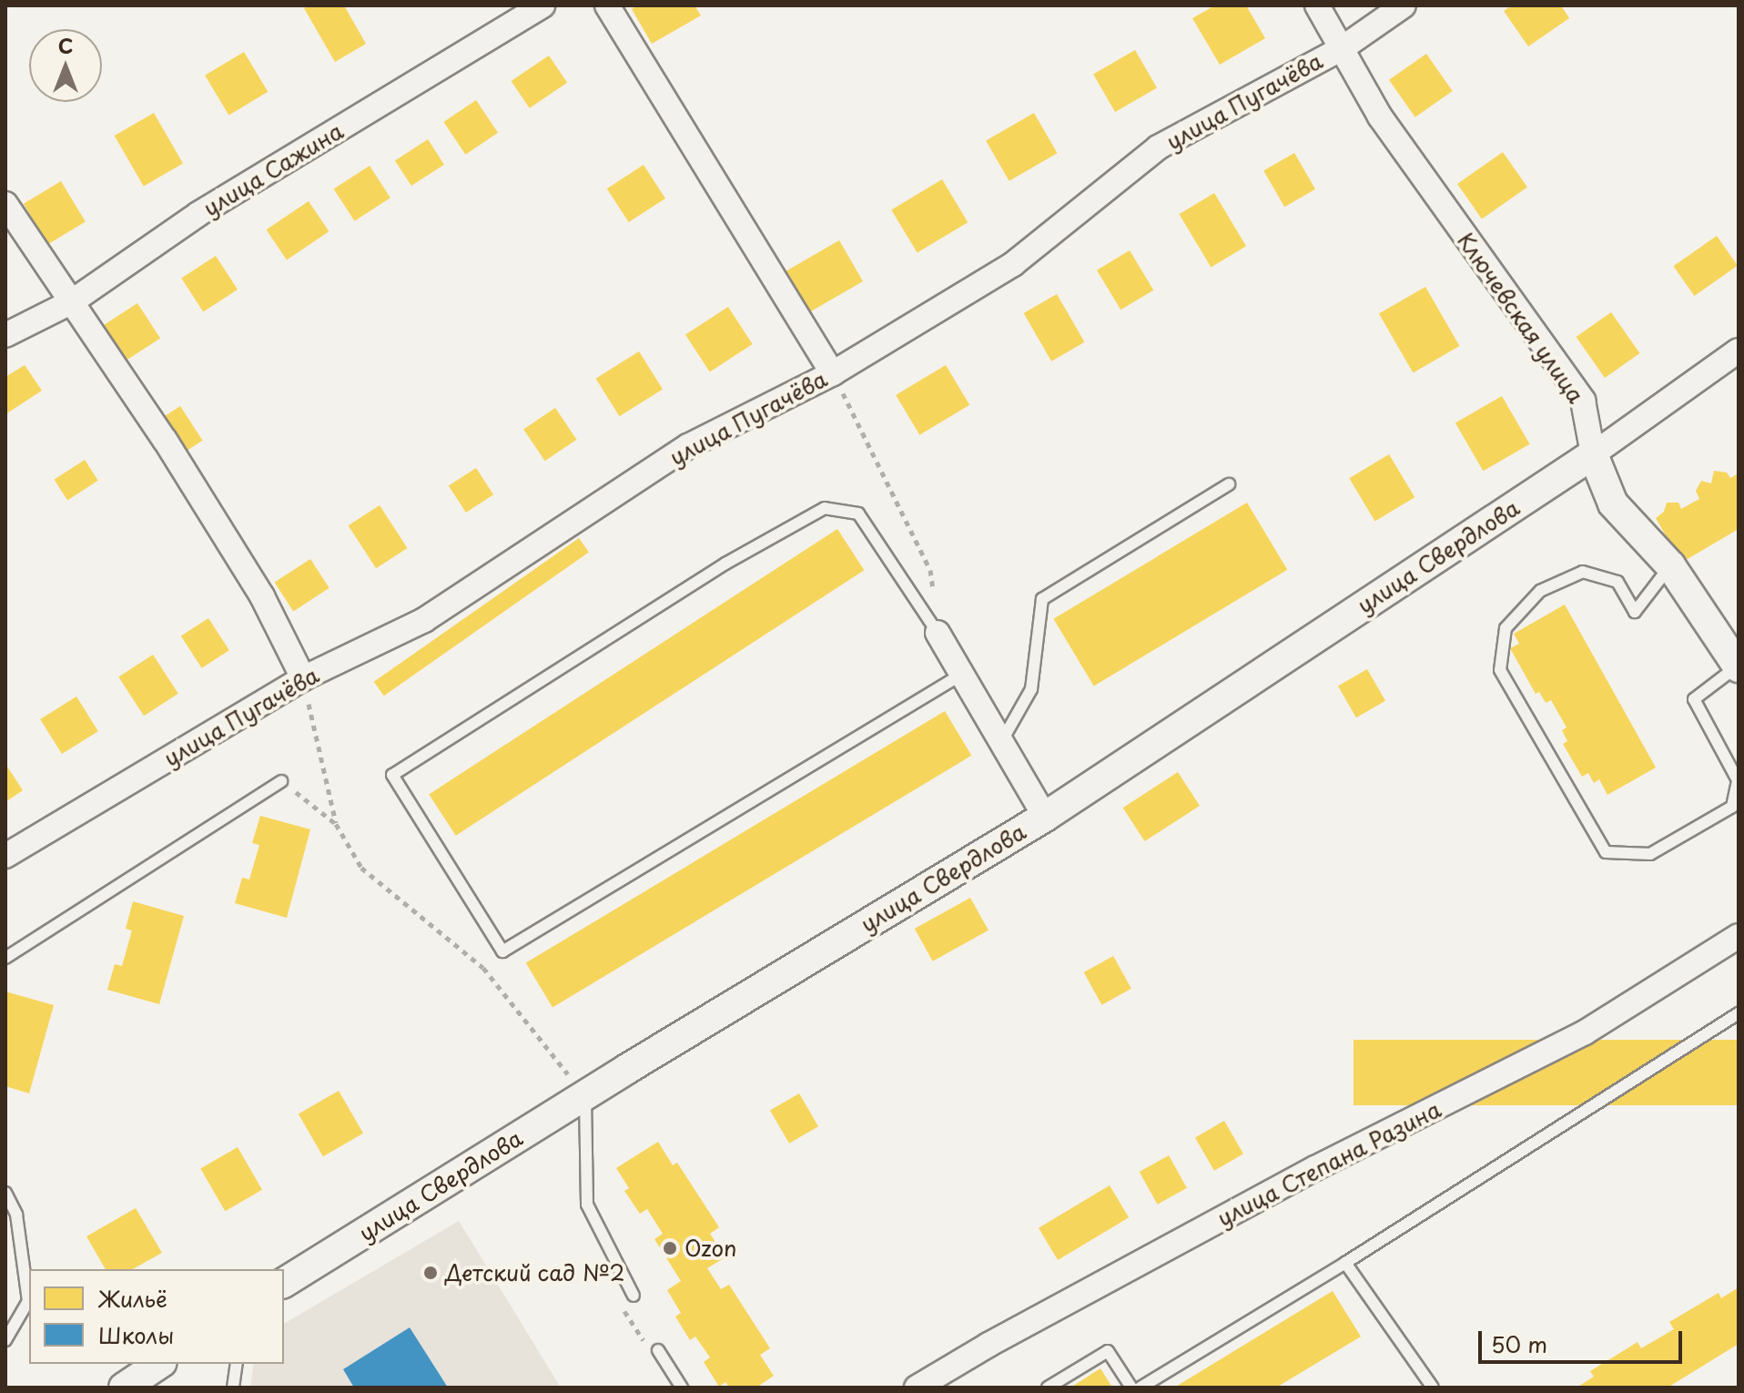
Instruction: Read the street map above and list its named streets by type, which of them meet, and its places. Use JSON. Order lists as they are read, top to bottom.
{
  "streets": {
    "street": [
      "улица Пугачёва",
      "улица Сажина",
      "Ключевская улица",
      "улица Свердлова",
      "улица Степана Разина"
    ]
  },
  "crossings": [
    ["улица Пугачёва", "Ключевская улица"],
    ["Ключевская улица", "улица Свердлова"]
  ],
  "places": ["Ozon", "Детский сад №2"],
  "legend": ["Жильё", "Школы"],
  "scale_bar": "50 m",
  "north": "top"
}
